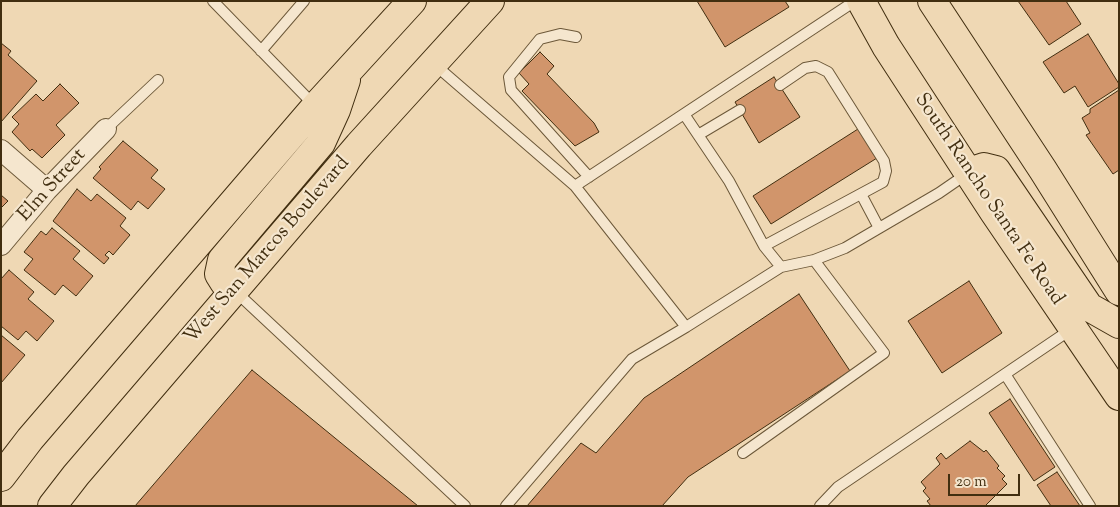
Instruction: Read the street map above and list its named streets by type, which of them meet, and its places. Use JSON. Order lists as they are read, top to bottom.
{
  "streets": {
    "main road": ["South Rancho Santa Fe Road", "West San Marcos Boulevard"],
    "street": ["Elm Street"]
  },
  "scale_bar": "20 m"
}
